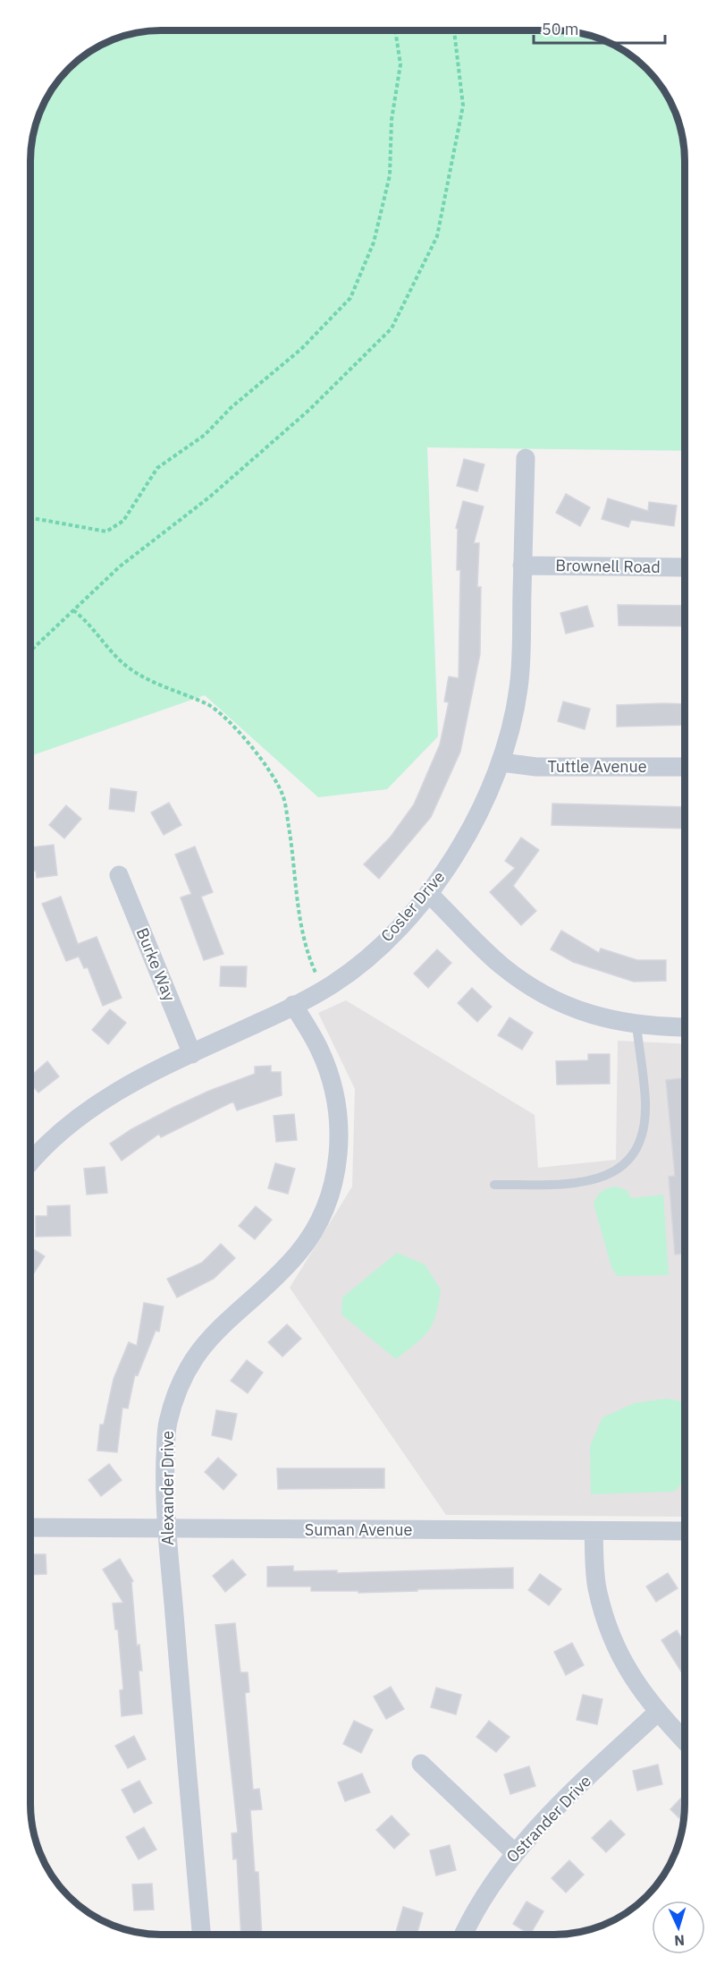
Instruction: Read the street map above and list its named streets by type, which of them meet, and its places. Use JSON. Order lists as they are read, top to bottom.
{
  "streets": {
    "street": [
      "Brownell Road",
      "Tuttle Avenue",
      "Cosler Drive",
      "Burke Way",
      "Alexander Drive",
      "Suman Avenue",
      "Ostrander Drive"
    ]
  },
  "crossings": [
    ["Brownell Road", "Cosler Drive"],
    ["Tuttle Avenue", "Cosler Drive"],
    ["Cosler Drive", "Burke Way"],
    ["Cosler Drive", "Alexander Drive"],
    ["Alexander Drive", "Suman Avenue"]
  ],
  "scale_bar": "50 m",
  "north": "bottom"
}
